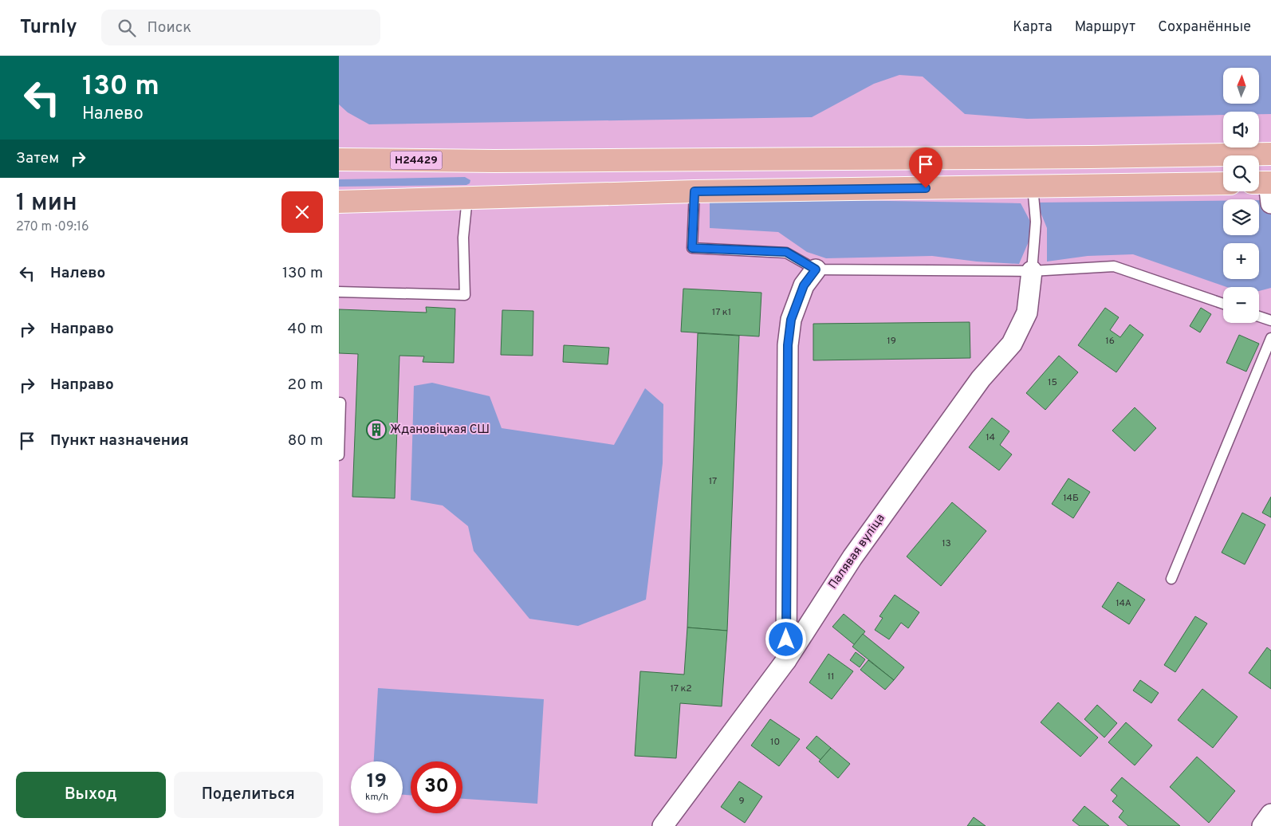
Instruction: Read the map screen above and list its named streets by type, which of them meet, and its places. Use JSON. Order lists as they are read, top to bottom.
{
  "streets": {
    "main road": ["Н24429"],
    "street": ["Палявая вуліца"]
  },
  "places": {
    "building": ["Ждановіцкая СШ"]
  },
  "house_numbers": [
    "17 к1",
    "19",
    "16",
    "15",
    "14",
    "17",
    "14Б",
    "13",
    "14А",
    "11",
    "17 к2",
    "10",
    "9"
  ],
  "north": "top",
  "page": {
    "header": "Turnly",
    "search": "Поиск",
    "nav": ["Карта", "Маршрут", "Сохранённые"],
    "turn": ["130 m", "Налево"],
    "map_buttons": ["+", "−"],
    "then": "Затем",
    "heading": ["1 мин", "270 m · 09:16"],
    "list": [
      {
        "name": "Налево",
        "value": "130 m"
      },
      {
        "name": "Направо",
        "value": "40 m"
      },
      {
        "name": "Направо",
        "value": "20 m"
      },
      {
        "name": "Пункт назначения",
        "value": "80 m"
      }
    ],
    "speed": "19 km/h",
    "limit": "30",
    "buttons": ["Выход", "Поделиться"]
  }
}
